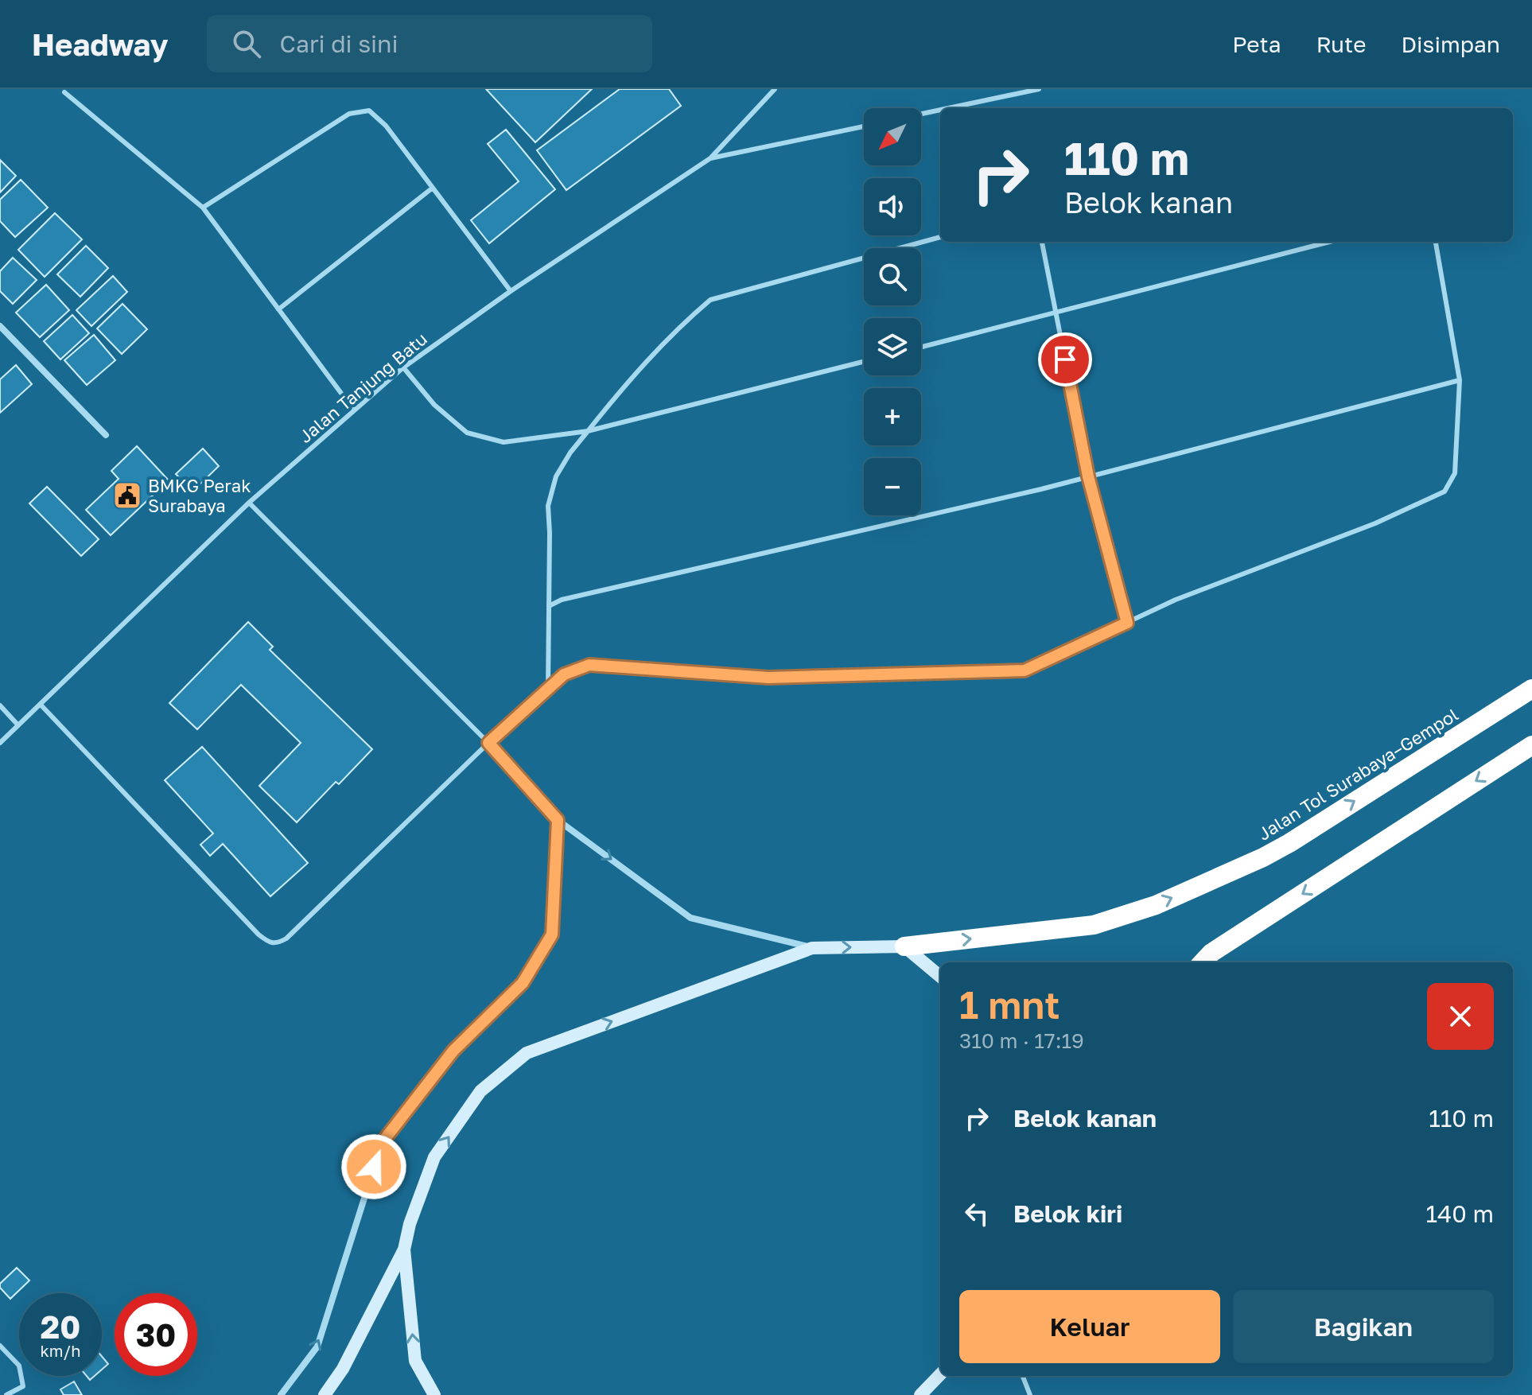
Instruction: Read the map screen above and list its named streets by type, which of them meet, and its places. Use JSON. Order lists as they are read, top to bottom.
{
  "streets": {
    "highway": ["Jalan Tol Surabaya–Gempol"],
    "lane": ["Jalan Tanjung Batu"]
  },
  "places": {
    "public building": ["BMKG Perak Surabaya"]
  },
  "north": "bottom left",
  "page": {
    "header": "Headway",
    "search": "Cari di sini",
    "nav": ["Peta", "Rute", "Disimpan"],
    "map_buttons": ["+", "−"],
    "turn": ["110 m", "Belok kanan"],
    "heading": ["1 mnt", "310 m · 17:19"],
    "list": [
      {
        "name": "Belok kanan",
        "value": "110 m"
      },
      {
        "name": "Belok kiri",
        "value": "140 m"
      }
    ],
    "buttons": ["Keluar", "Bagikan"],
    "speed": "20 km/h",
    "limit": "30"
  }
}
